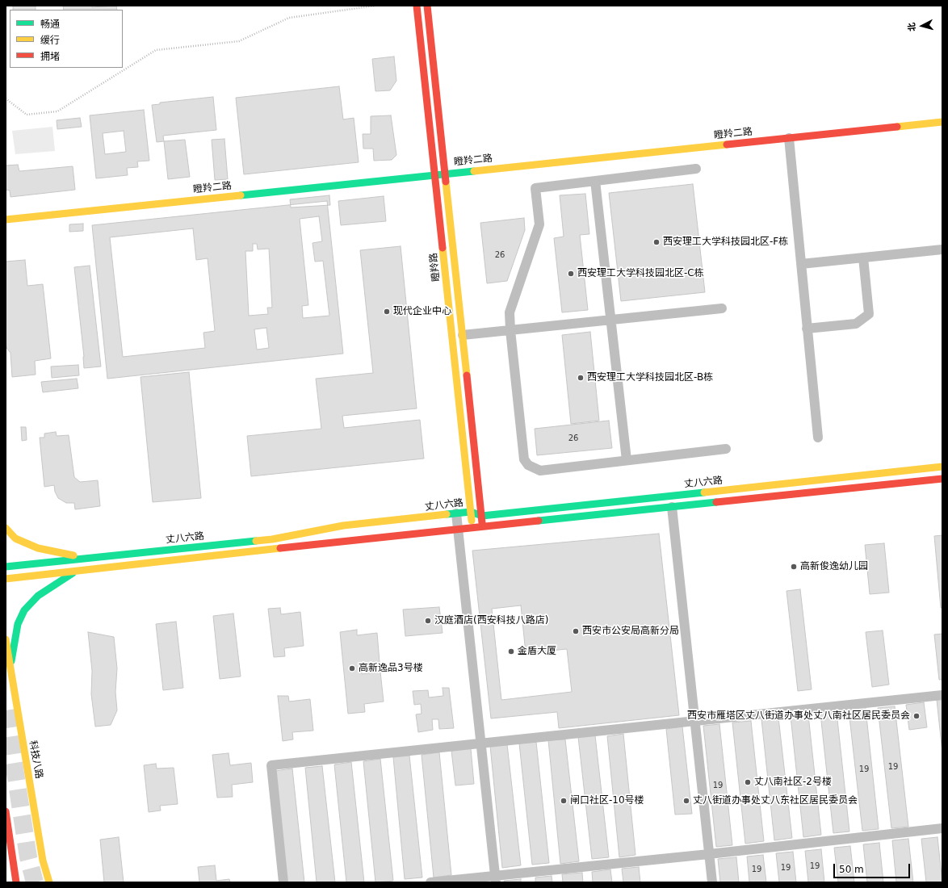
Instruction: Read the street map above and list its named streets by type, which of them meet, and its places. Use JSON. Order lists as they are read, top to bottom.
{
  "streets": {
    "main road": [
      "瞪羚二路",
      "瞪羚路",
      "丈八六路",
      "科技八路"
    ]
  },
  "crossings": [
    ["瞪羚二路", "瞪羚路"],
    ["瞪羚路", "丈八六路"]
  ],
  "places": [
    "西安理工大学科技园北区-F栋",
    "西安理工大学科技园北区-C栋",
    "现代企业中心",
    "西安理工大学科技园北区-B栋",
    "高新俊逸幼儿园",
    "汉庭酒店(西安科技八路店)",
    "西安市公安局高新分局",
    "金盾大厦",
    "高新逸品3号楼",
    "西安市雁塔区丈八街道办事处丈八南社区居民委员会",
    "丈八南社区-2号楼",
    "闸口社区-10号楼",
    "丈八街道办事处丈八东社区居民委员会"
  ],
  "house_numbers": [
    "26",
    "26",
    "19",
    "19",
    "19",
    "19",
    "19",
    "19"
  ],
  "legend": ["畅通", "缓行", "拥堵"],
  "scale_bar": "50 m",
  "north": "left"
}
